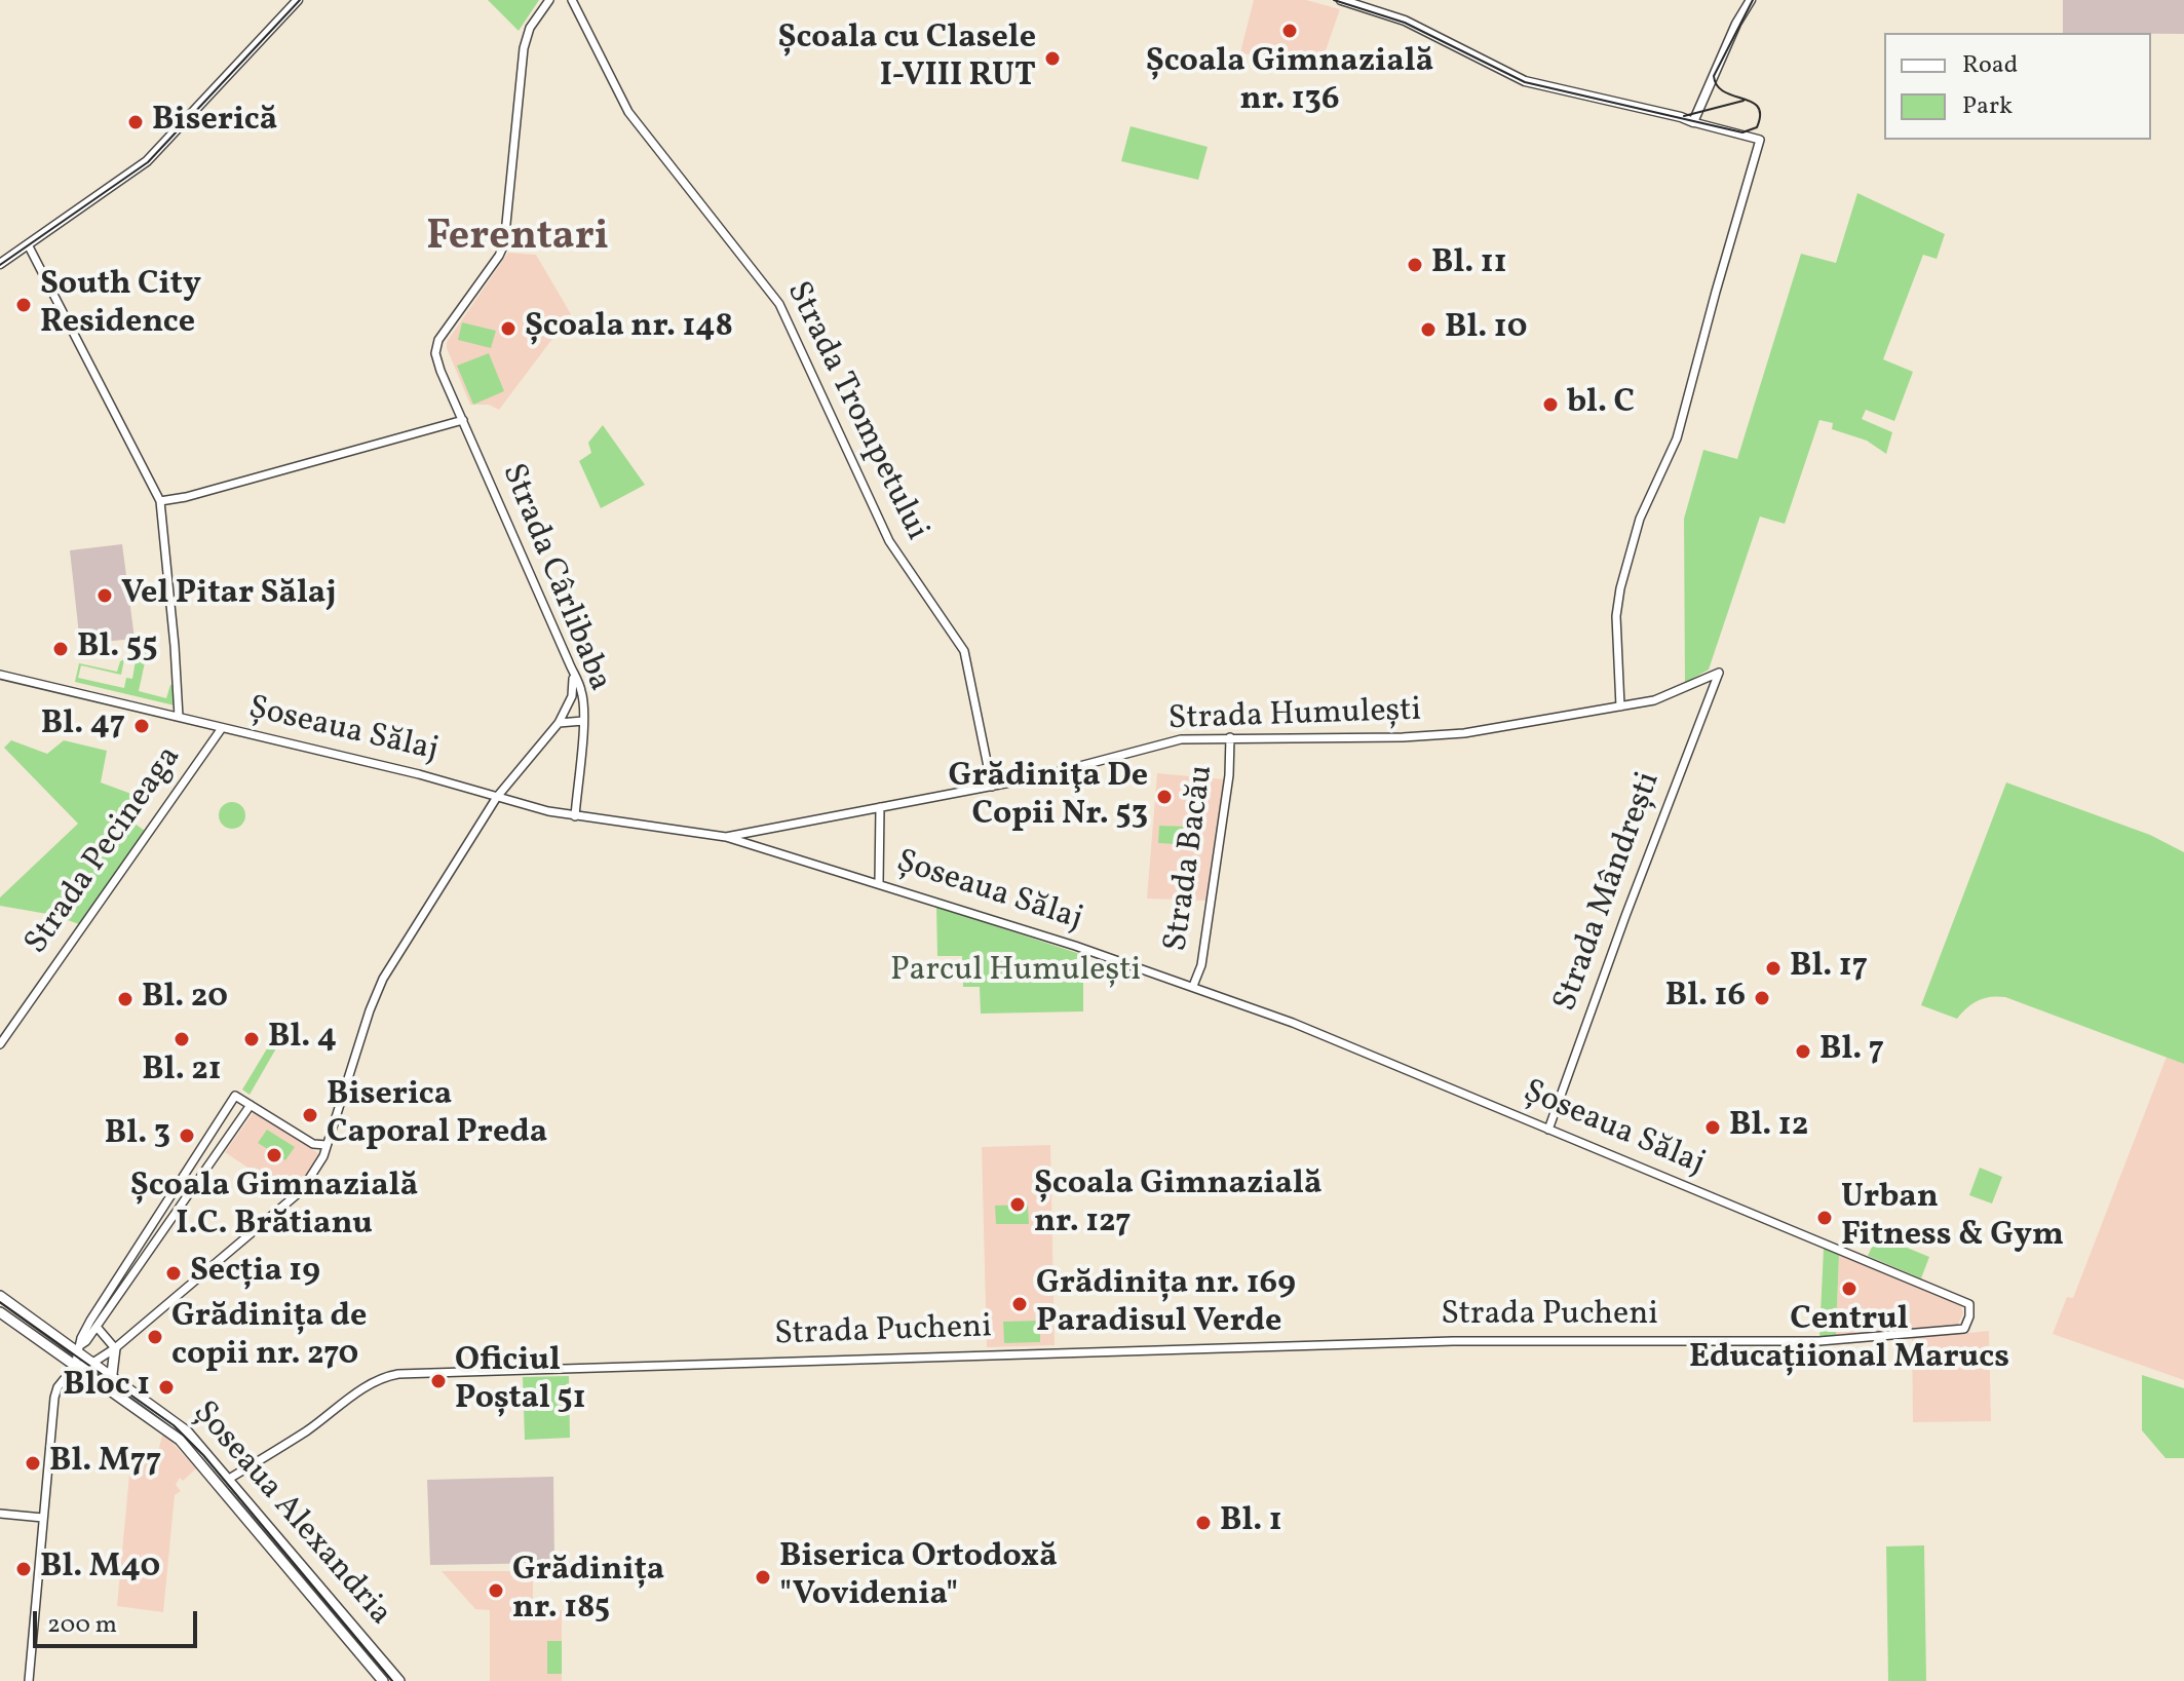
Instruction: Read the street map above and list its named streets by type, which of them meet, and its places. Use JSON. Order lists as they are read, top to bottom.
{
  "streets": {
    "main road": ["Șoseaua Alexandria"],
    "street": [
      "Strada Trompetului",
      "Strada Cârlibaba",
      "Strada Humulești",
      "Șoseaua Sălaj",
      "Strada Pecineaga",
      "Strada Bacău",
      "Strada Mândrești",
      "Strada Pucheni"
    ]
  },
  "crossings": [
    ["Strada Trompetului", "Strada Humulești"],
    ["Strada Cârlibaba", "Șoseaua Sălaj"],
    ["Strada Humulești", "Șoseaua Sălaj"],
    ["Strada Humulești", "Strada Bacău"],
    ["Strada Humulești", "Strada Mândrești"],
    ["Șoseaua Sălaj", "Strada Pecineaga"],
    ["Șoseaua Sălaj", "Strada Bacău"],
    ["Șoseaua Sălaj", "Strada Mândrești"],
    ["Șoseaua Sălaj", "Strada Pucheni"],
    ["Strada Pucheni", "Șoseaua Alexandria"]
  ],
  "districts": ["Ferentari"],
  "parks": ["Parcul Humulești"],
  "places": [
    "Școala Gimnazială nr. 136",
    "Școala cu Clasele I-VIII RUT",
    "Biserică",
    "Bl. 11",
    "South City Residence",
    "Școala nr. 148",
    "Bl. 10",
    "bl. C",
    "Vel Pitar Sălaj",
    "Bl. 55",
    "Bl. 47",
    "Grădiniţa De Copii Nr. 53",
    "Bl. 17",
    "Bl. 16",
    "Bl. 20",
    "Bl. 21",
    "Bl. 4",
    "Bl. 7",
    "Biserica Caporal Preda",
    "Bl. 12",
    "Bl. 3",
    "Școala Gimnazială I.C. Brătianu",
    "Școala Gimnazială nr. 127",
    "Urban Fitness & Gym",
    "Secția 19",
    "Centrul Educațiional Marucs",
    "Grădinița nr. 169 Paradisul Verde",
    "Grădinița de copii nr. 270",
    "Oficiul Poștal 51",
    "Bloc 1",
    "Bl. M77",
    "Bl. 1",
    "Bl. M40",
    "Biserica Ortodoxă \"Vovidenia\"",
    "Grădinița nr. 185"
  ],
  "legend": ["Road", "Park"],
  "scale_bar": "200 m"
}
